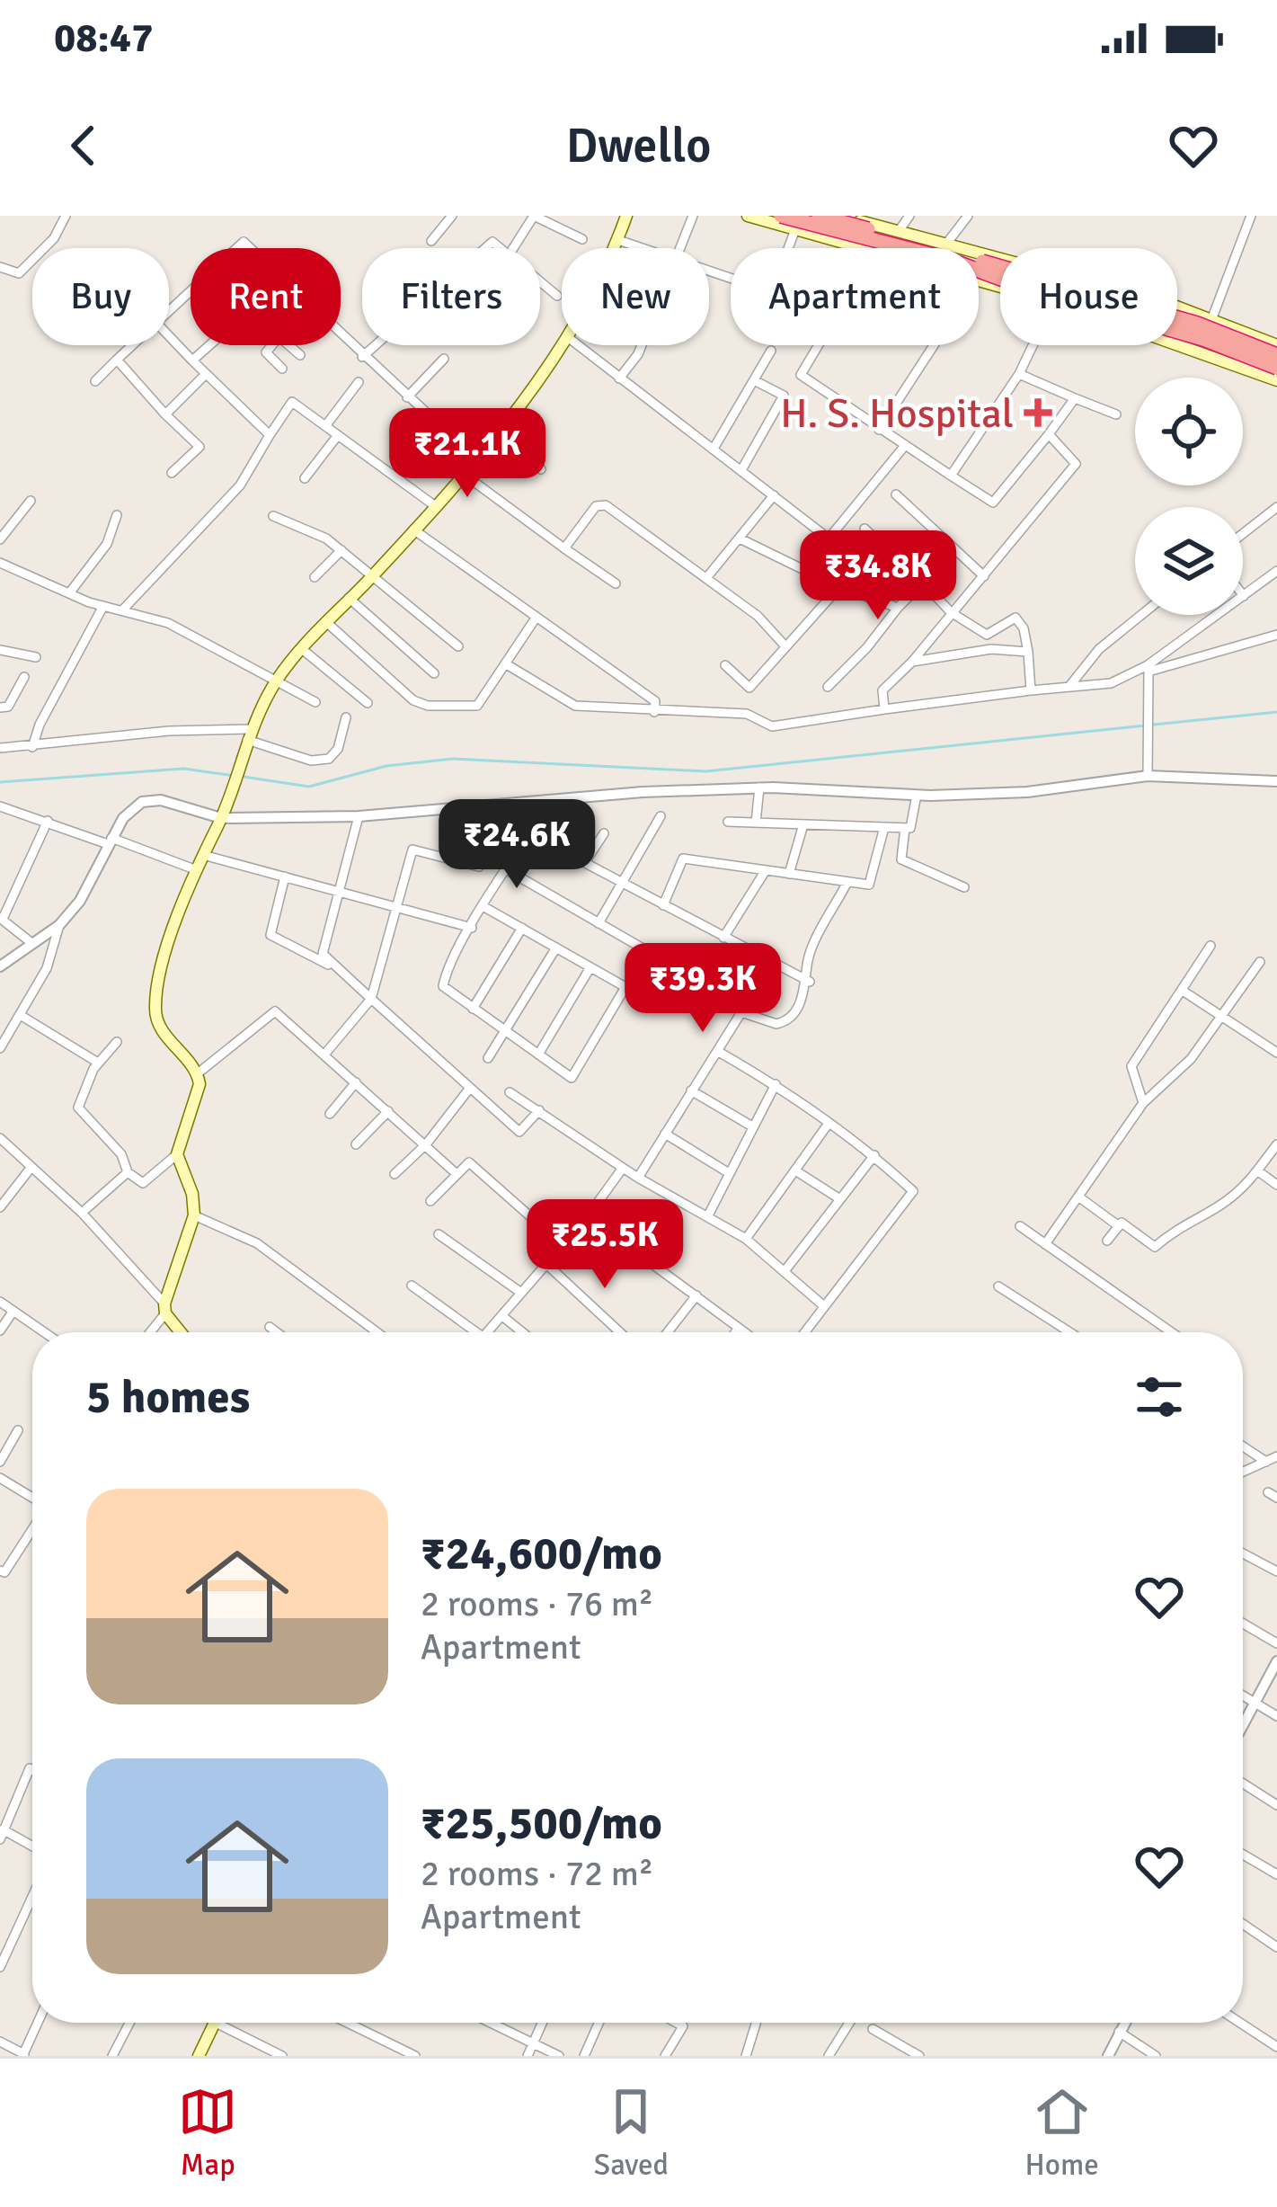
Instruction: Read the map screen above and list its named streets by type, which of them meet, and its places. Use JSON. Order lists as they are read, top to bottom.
{
  "places": {
    "health": ["H. S. Hospital"]
  },
  "page": {
    "status": "08:47",
    "header": "Dwello",
    "chip": [
      "Buy",
      "Rent",
      "Filters",
      "New",
      "Apartment",
      "House"
    ],
    "price": [
      "₹21.1K",
      "₹34.8K",
      "₹24.6K",
      "₹39.3K",
      "₹25.5K"
    ],
    "heading": "5 homes",
    "list": [
      {
        "name": "₹24,600/mo",
        "note": "2 rooms · 76 m² · Apartment"
      },
      {
        "name": "₹25,500/mo",
        "note": "2 rooms · 72 m² · Apartment"
      }
    ],
    "tabs": ["Map", "Saved", "Home"]
  }
}
